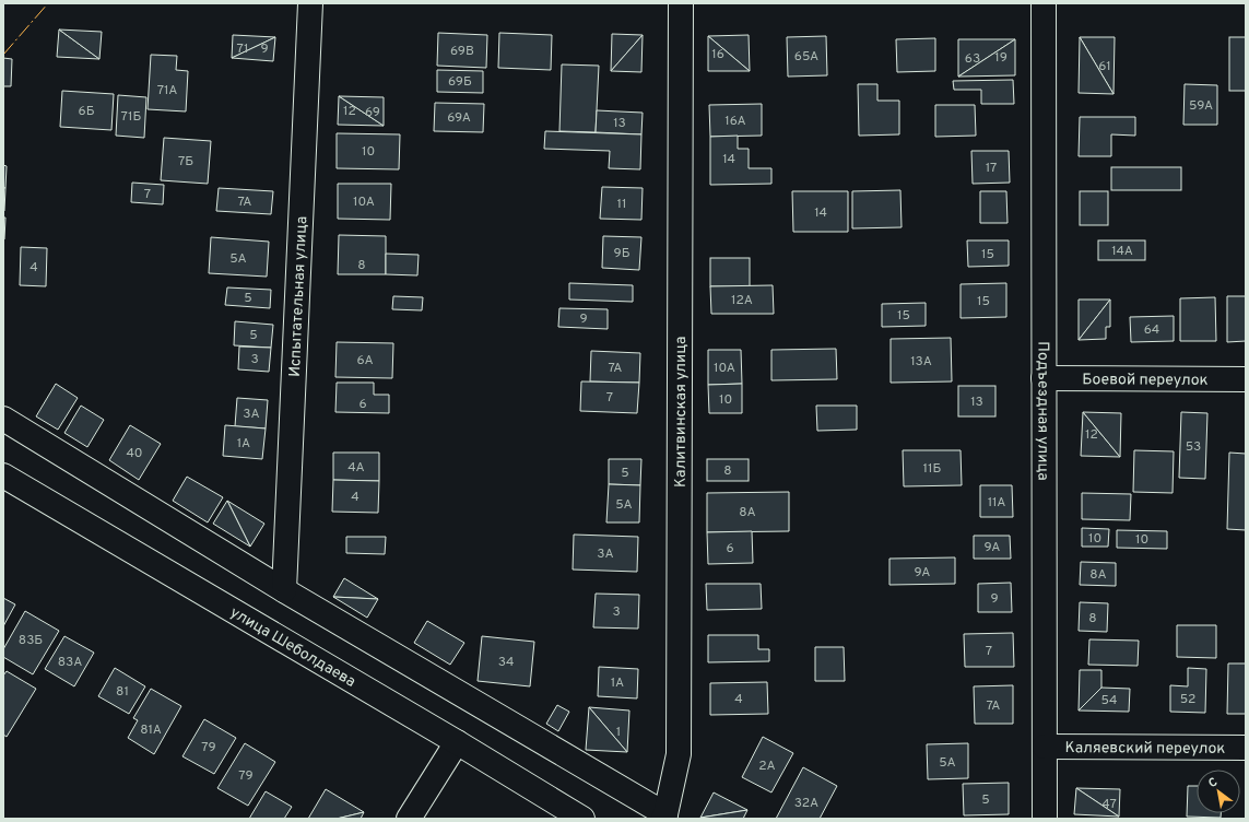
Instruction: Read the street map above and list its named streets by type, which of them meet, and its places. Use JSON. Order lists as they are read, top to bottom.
{
  "streets": {
    "street": [
      "Испытательная улица",
      "Боевой переулок",
      "Подъездная улица",
      "Калитвинская улица",
      "улица Шеболдаева",
      "Каляевский переулок"
    ]
  },
  "crossings": [
    ["Боевой переулок", "Подъездная улица"],
    ["Подъездная улица", "Каляевский переулок"]
  ],
  "house_numbers": [
    "71",
    "9",
    "69В",
    "16",
    "65А",
    "19",
    "63",
    "61",
    "69Б",
    "71А",
    "59А",
    "6Б",
    "12",
    "69",
    "71Б",
    "69А",
    "16А",
    "13",
    "10",
    "14",
    "7Б",
    "17",
    "7",
    "7А",
    "10А",
    "11",
    "14",
    "14А",
    "9Б",
    "15",
    "5А",
    "8",
    "4",
    "5",
    "12А",
    "15",
    "15",
    "9",
    "64",
    "5",
    "3",
    "6А",
    "13А",
    "7А",
    "10А",
    "7",
    "10",
    "13",
    "6",
    "3А",
    "12",
    "1А",
    "53",
    "40",
    "4А",
    "11Б",
    "8",
    "5",
    "4",
    "11А",
    "5А",
    "8А",
    "10",
    "10",
    "9А",
    "6",
    "3А",
    "9А",
    "8А",
    "9",
    "3",
    "8",
    "83Б",
    "7",
    "83А",
    "34",
    "1А",
    "81",
    "4",
    "52",
    "54",
    "7А",
    "81А",
    "1",
    "79",
    "5А",
    "2А",
    "79",
    "5",
    "32А",
    "47"
  ],
  "north": "top left"
}
